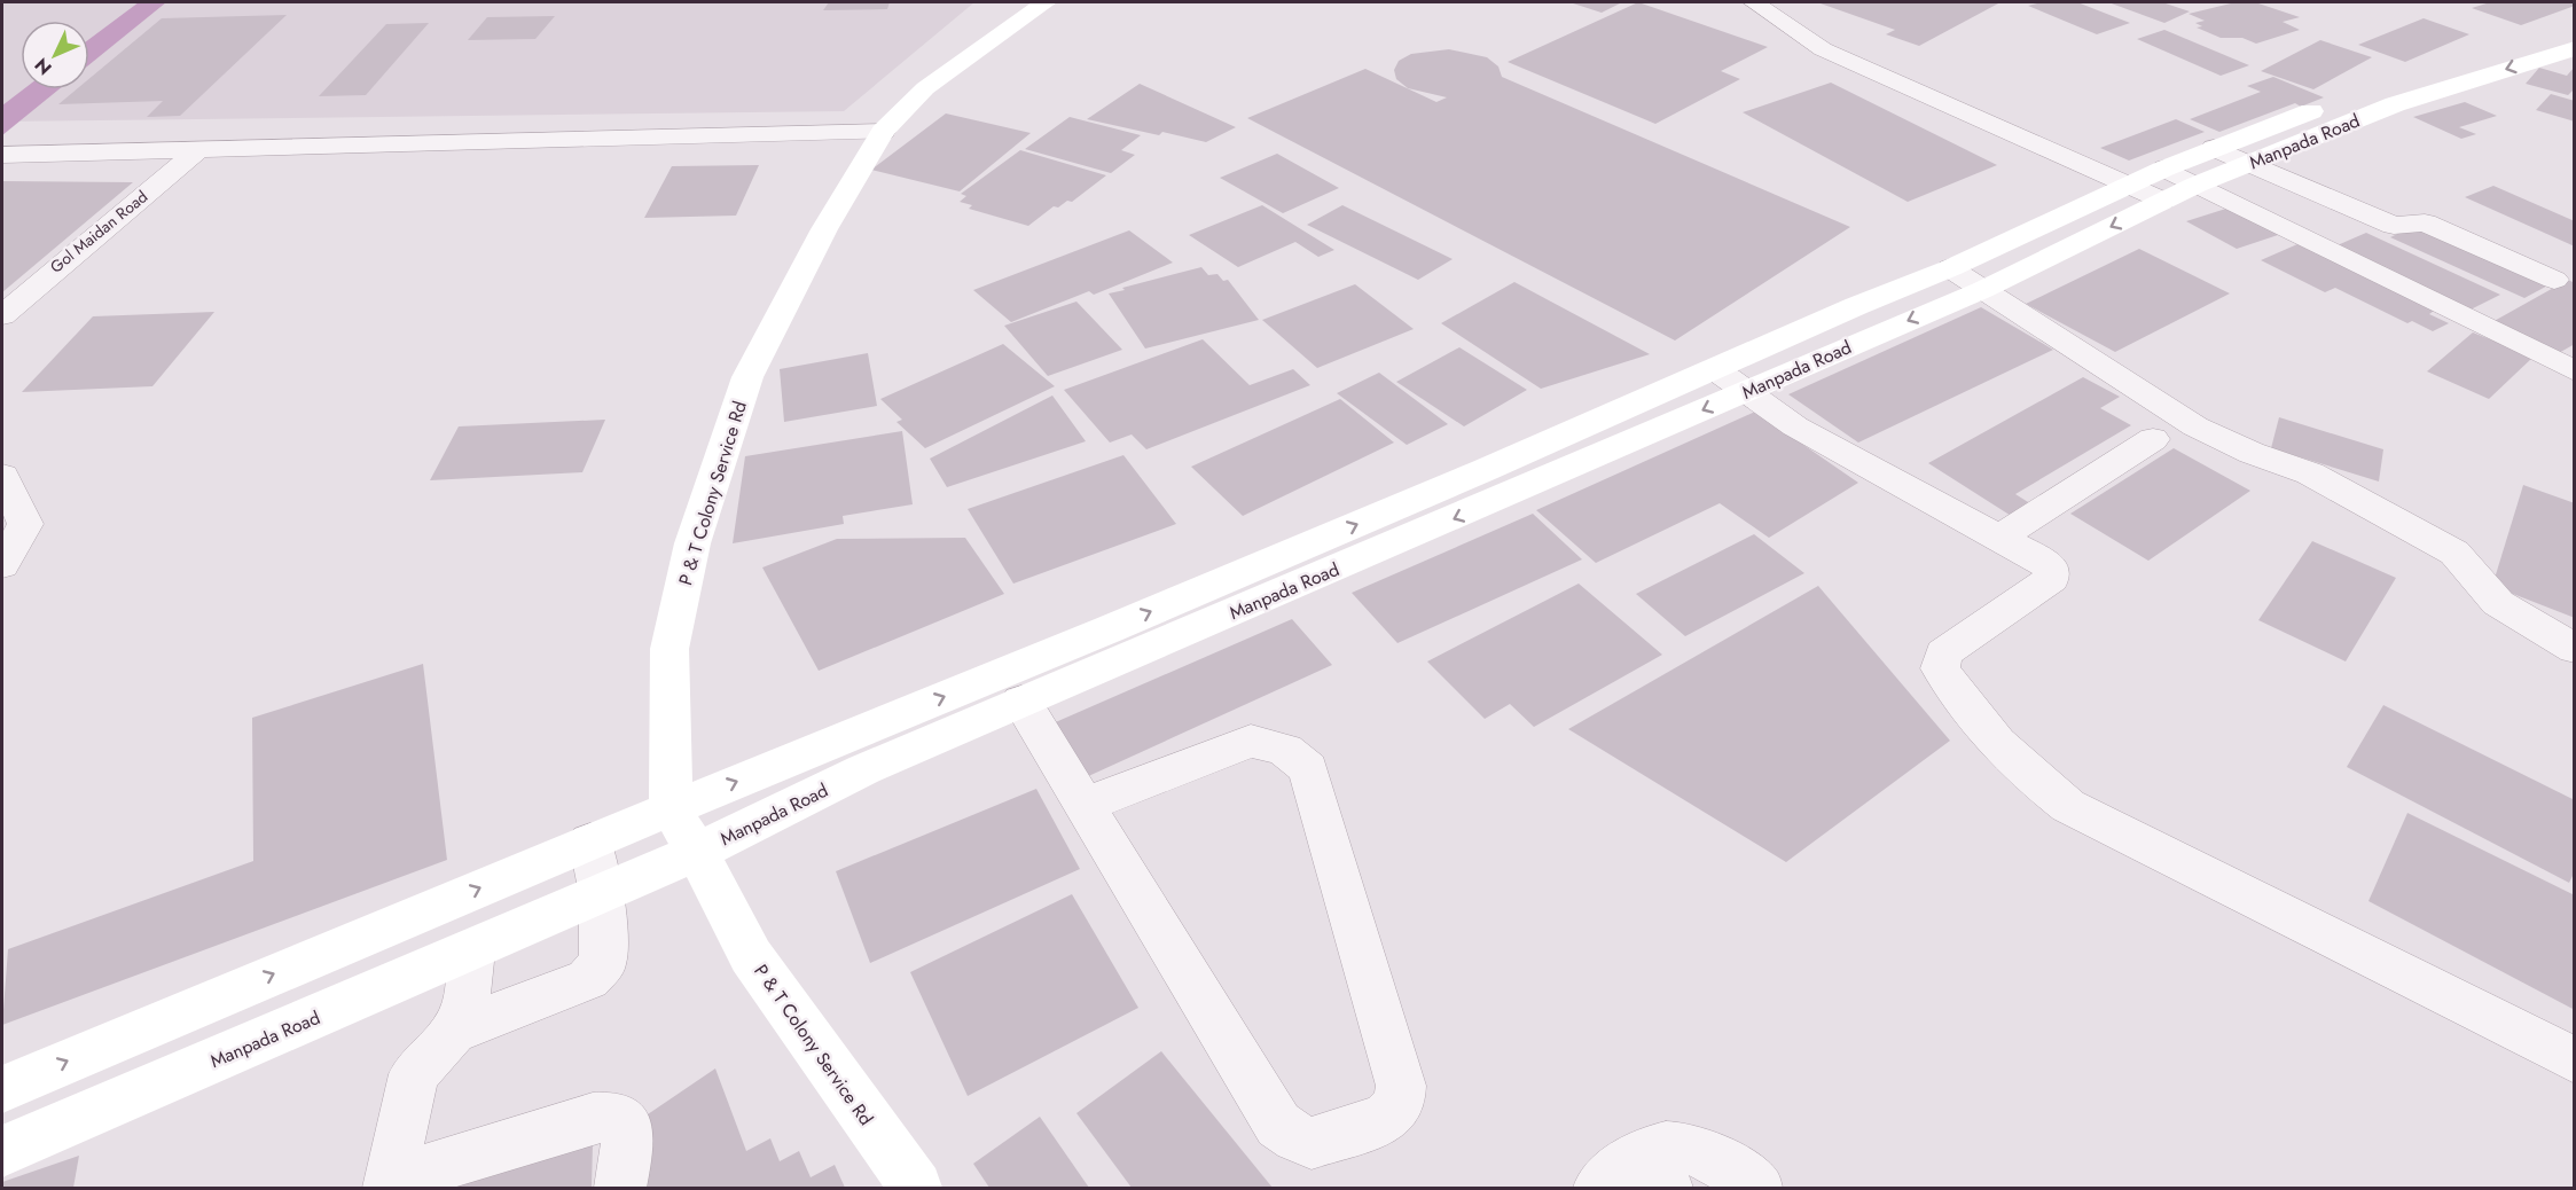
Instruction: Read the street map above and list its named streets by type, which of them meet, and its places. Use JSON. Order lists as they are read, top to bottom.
{
  "streets": {
    "main road": ["Manpada Road", "P & T Colony Service Rd"],
    "street": ["Gol Maidan Road"]
  },
  "crossings": [
    ["Manpada Road", "P & T Colony Service Rd"]
  ],
  "north": "bottom left"
}
